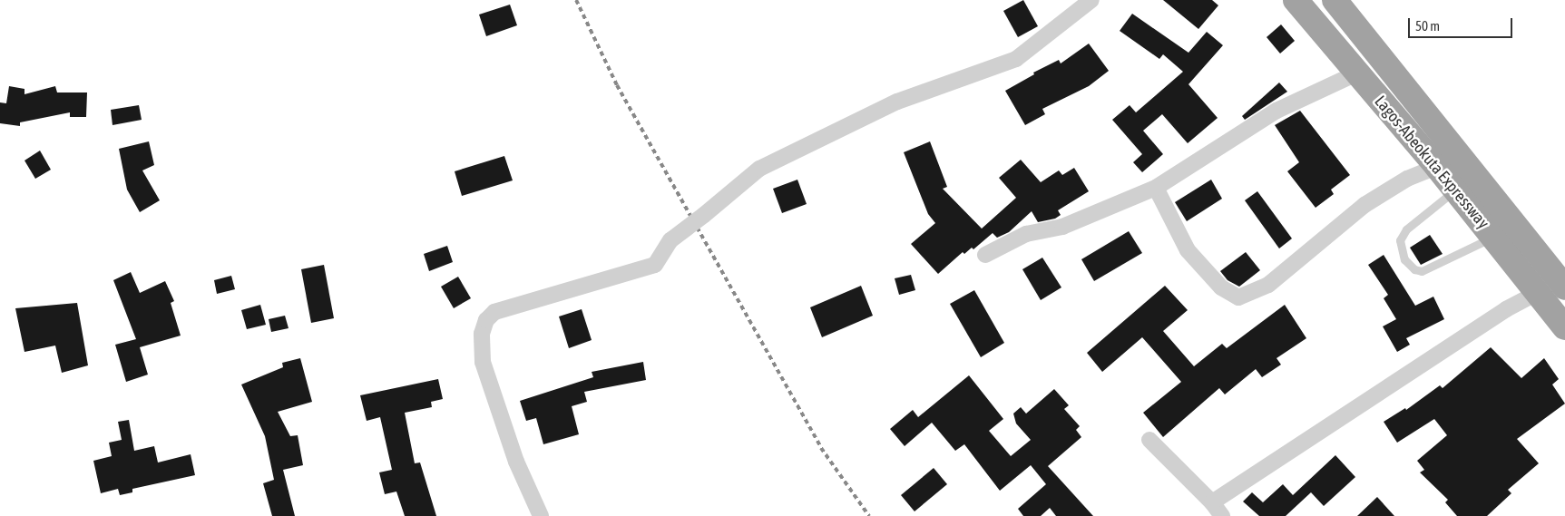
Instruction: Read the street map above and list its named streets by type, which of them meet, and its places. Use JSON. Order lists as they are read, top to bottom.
{
  "streets": {
    "highway": ["Lagos-Abeokuta Expressway"]
  },
  "scale_bar": "50 m"
}
